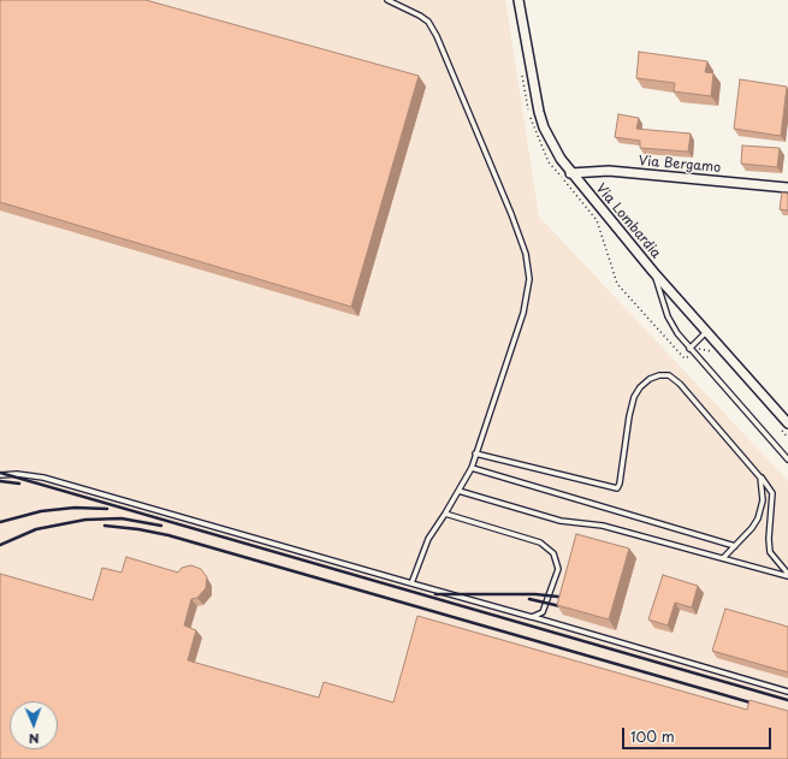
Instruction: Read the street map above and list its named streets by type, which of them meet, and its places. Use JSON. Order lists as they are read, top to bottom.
{
  "streets": {
    "street": ["Via Bergamo", "Via Lombardia"]
  },
  "crossings": [
    ["Via Bergamo", "Via Lombardia"]
  ],
  "scale_bar": "100 m",
  "north": "bottom"
}
